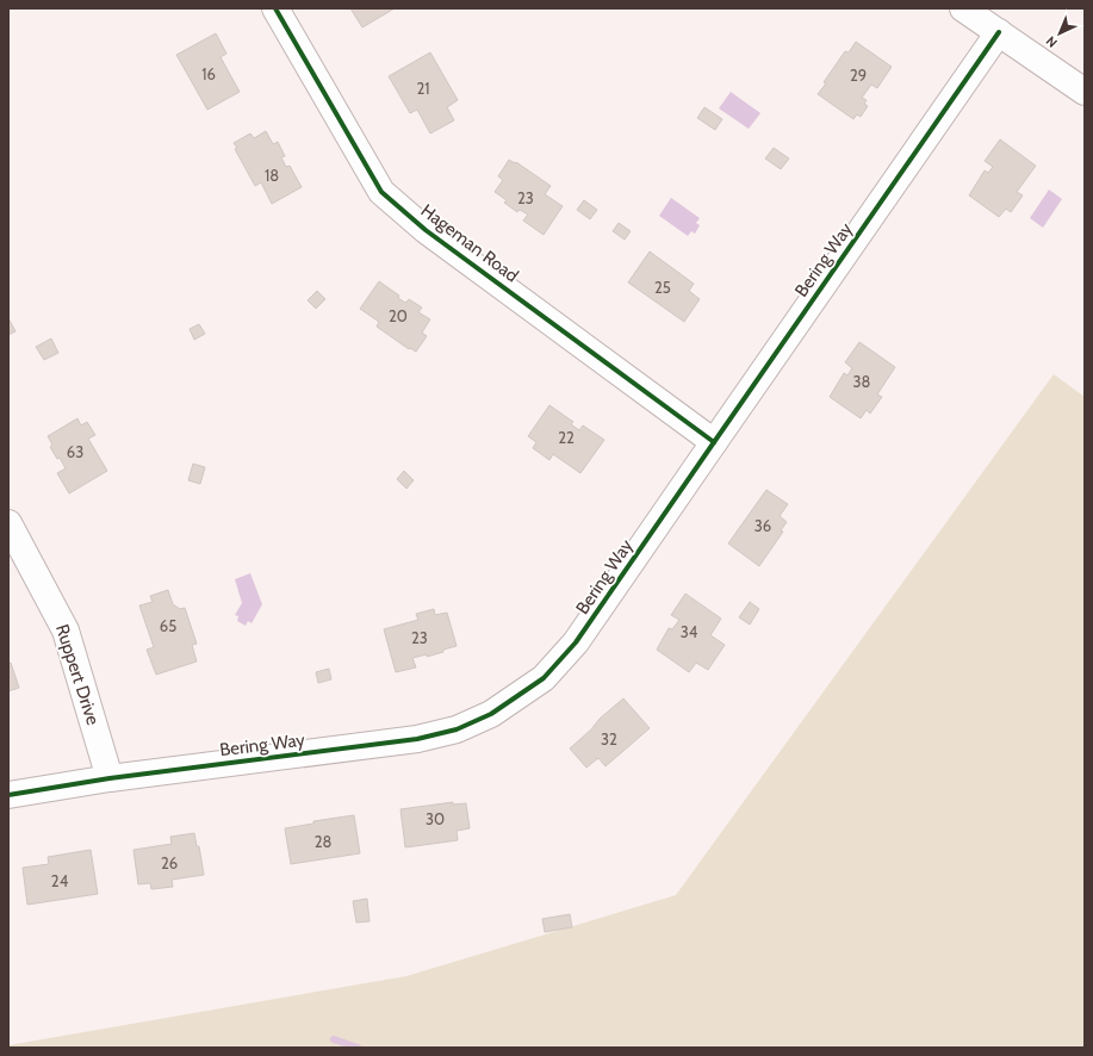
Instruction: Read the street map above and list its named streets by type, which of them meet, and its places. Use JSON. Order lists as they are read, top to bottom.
{
  "streets": {
    "street": ["Hageman Road", "Bering Way", "Ruppert Drive"]
  },
  "crossings": [
    ["Hageman Road", "Bering Way"],
    ["Bering Way", "Ruppert Drive"]
  ],
  "house_numbers": [
    "16",
    "29",
    "21",
    "18",
    "23",
    "25",
    "20",
    "38",
    "22",
    "63",
    "36",
    "65",
    "34",
    "23",
    "32",
    "30",
    "28",
    "26",
    "24"
  ],
  "north": "bottom left"
}
